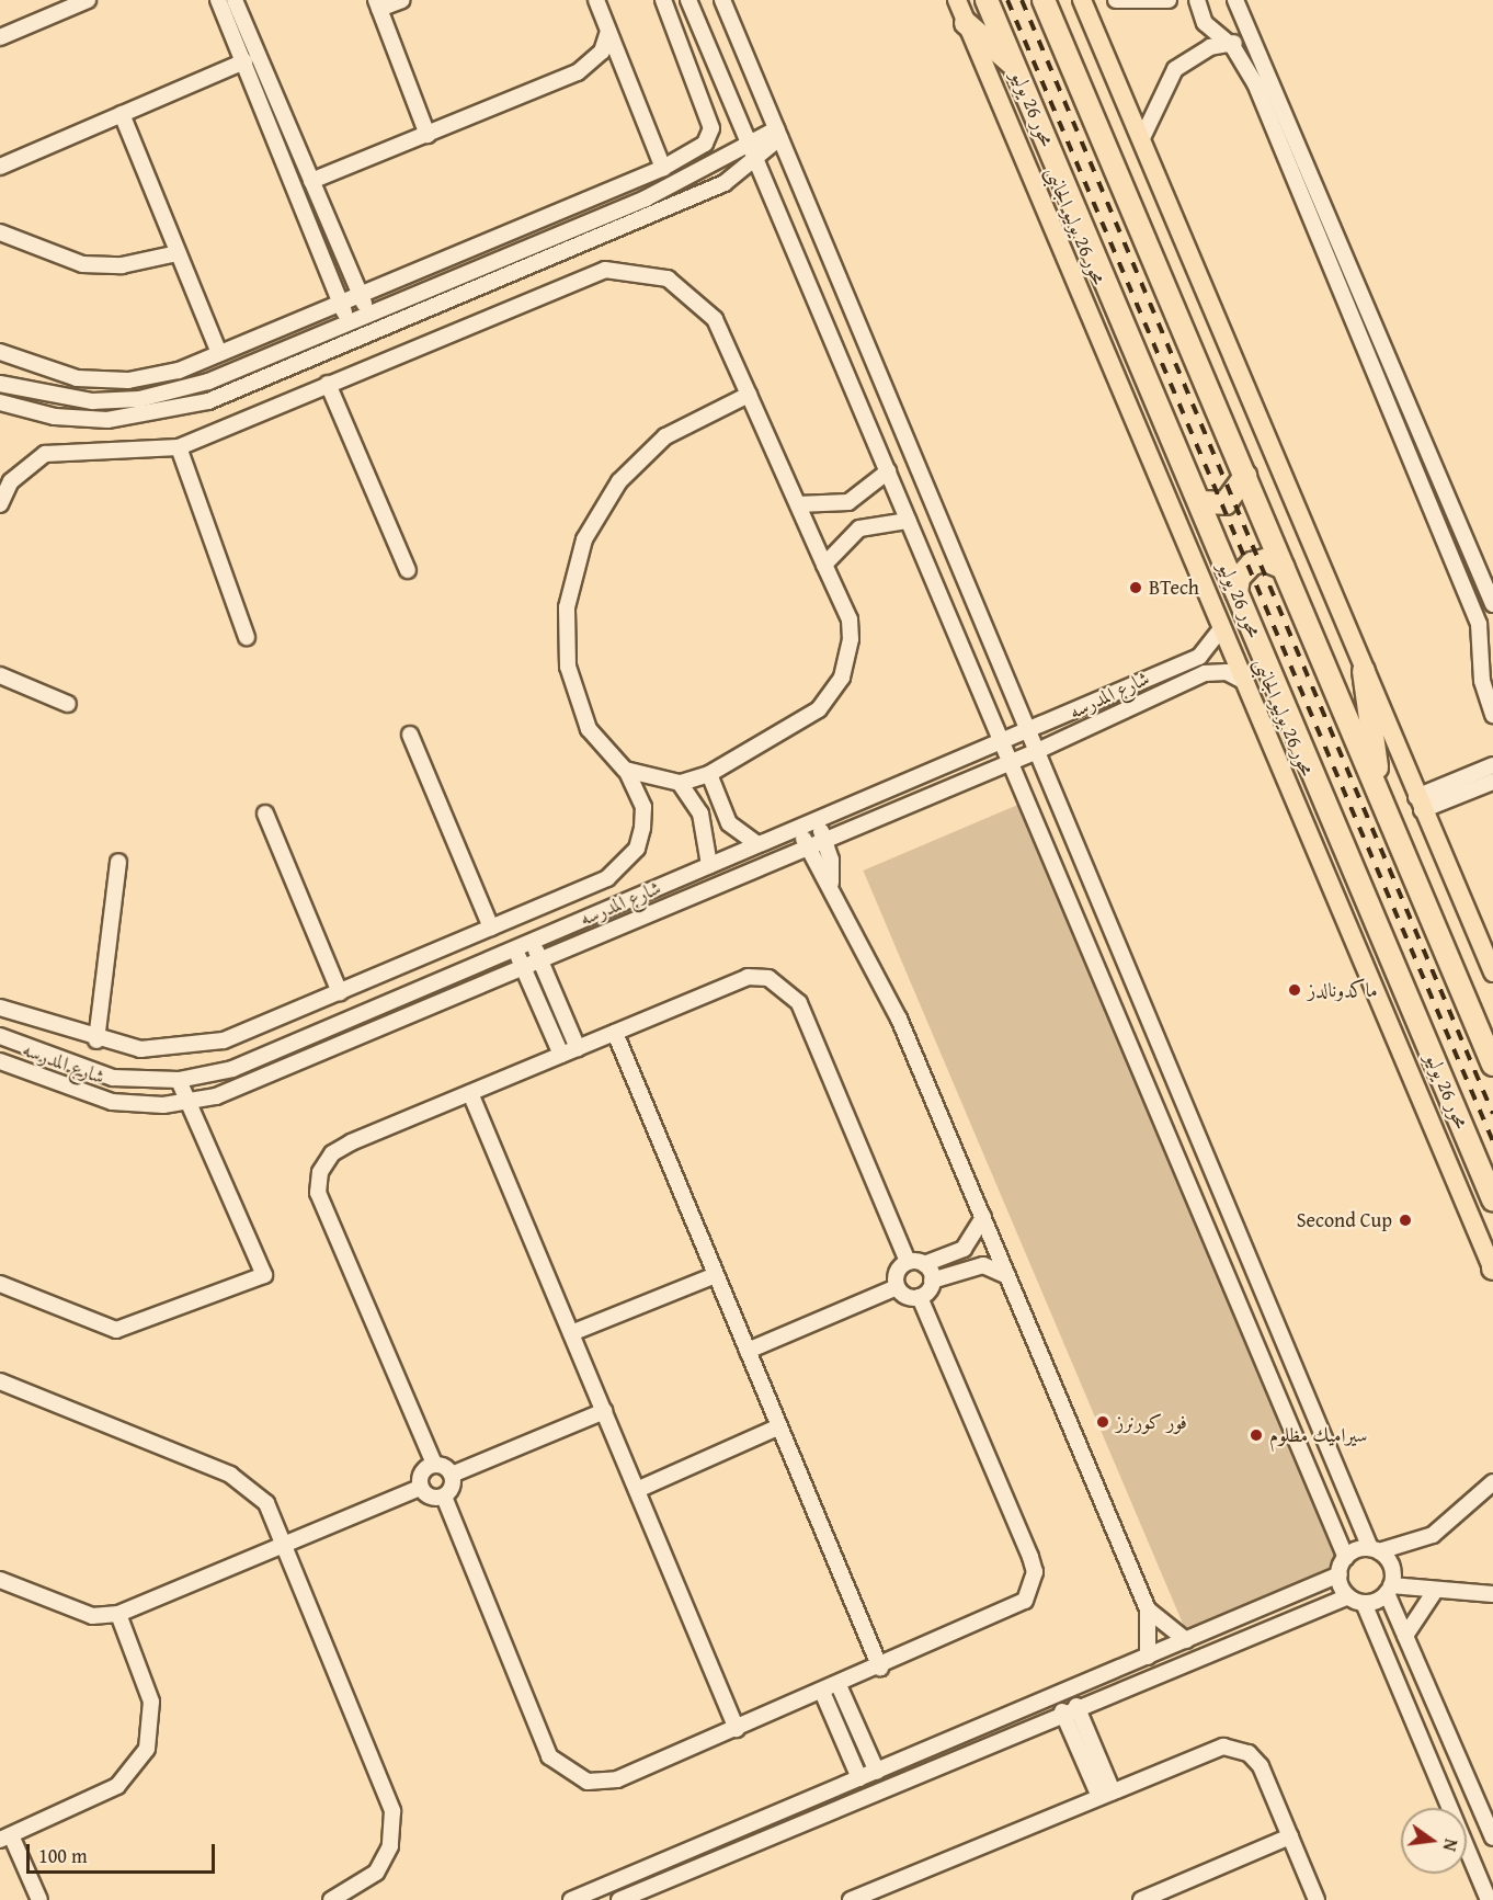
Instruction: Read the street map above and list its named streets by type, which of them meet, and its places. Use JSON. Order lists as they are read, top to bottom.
{
  "streets": {
    "highway": ["محور 26 يوليو"],
    "main road": ["محور 26 يوليو الجانبى"],
    "street": ["شارع المدرسه"]
  },
  "crossings": [
    ["محور 26 يوليو الجانبى", "شارع المدرسه"]
  ],
  "places": [
    "BTech",
    "ماكدونالدز",
    "Second Cup",
    "فور كورنرز",
    "سيراميك مظلوم"
  ],
  "scale_bar": "100 m",
  "north": "right"
}
